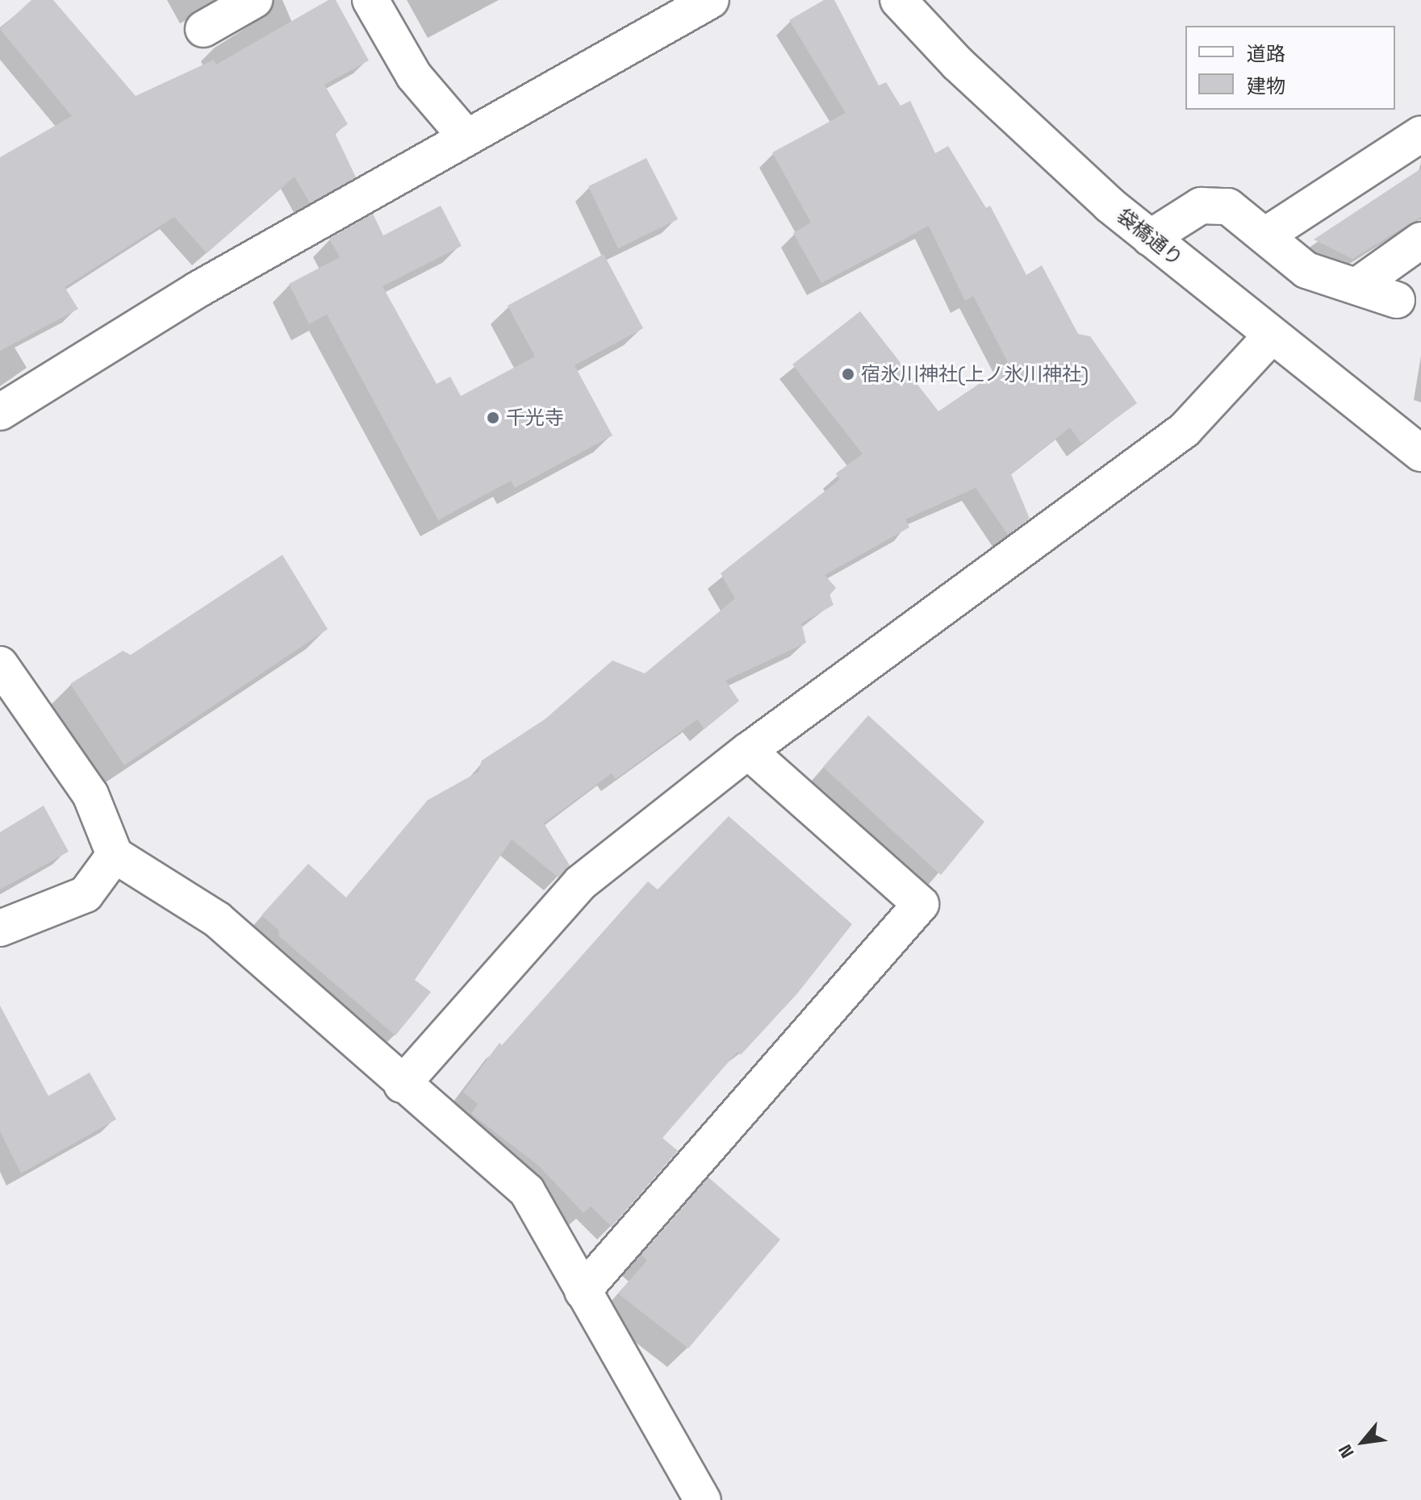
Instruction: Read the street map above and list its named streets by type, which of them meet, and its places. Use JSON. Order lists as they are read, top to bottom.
{
  "streets": {
    "street": ["袋橋通り"]
  },
  "places": ["宿氷川神社(上ノ氷川神社)", "千光寺"],
  "legend": ["道路", "建物"],
  "north": "bottom left"
}
